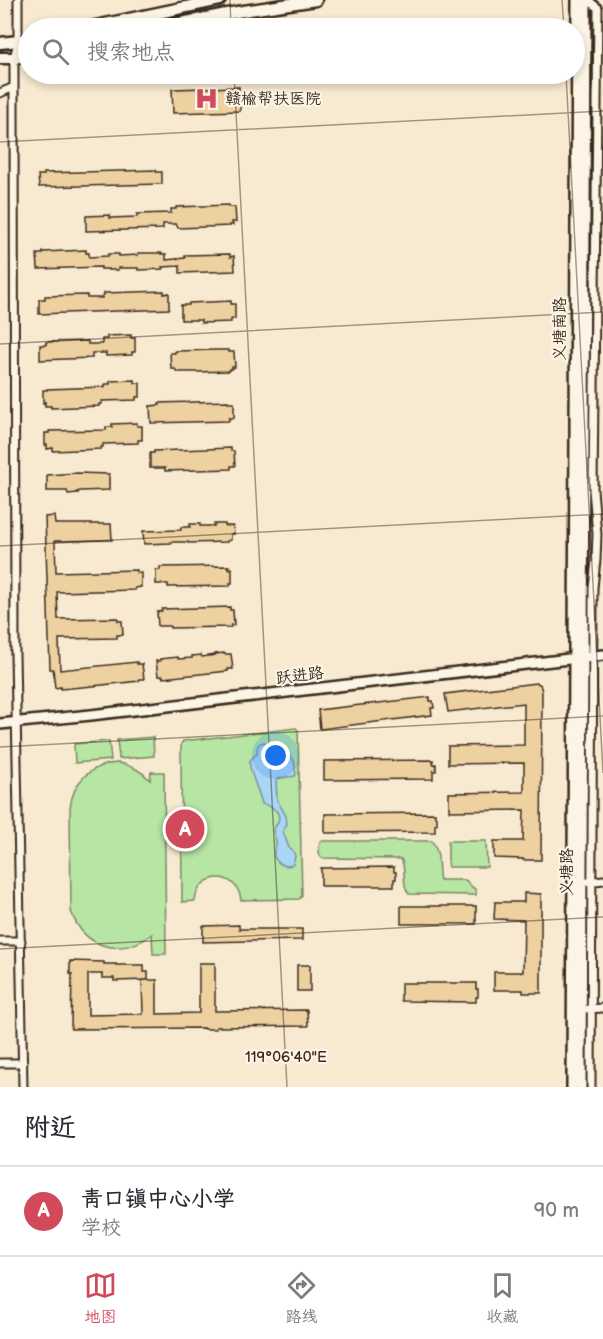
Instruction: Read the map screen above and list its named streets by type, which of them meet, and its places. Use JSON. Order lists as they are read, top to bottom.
{
  "streets": {
    "main road": ["义塘南路", "跃进路", "义塘路"]
  },
  "crossings": [
    ["义塘南路", "跃进路"],
    ["义塘南路", "义塘路"],
    ["跃进路", "义塘路"]
  ],
  "places": {
    "hospital": ["赣榆帮扶医院"]
  },
  "page": {
    "search": "搜索地点",
    "pins": "A",
    "heading": "附近",
    "list": [
      {
        "mark": "A",
        "name": "青口镇中心小学",
        "note": "学校",
        "value": "90 m"
      }
    ],
    "nav": ["地图", "路线", "收藏"]
  },
  "coordinates": ["119°06'40\"E"]
}
